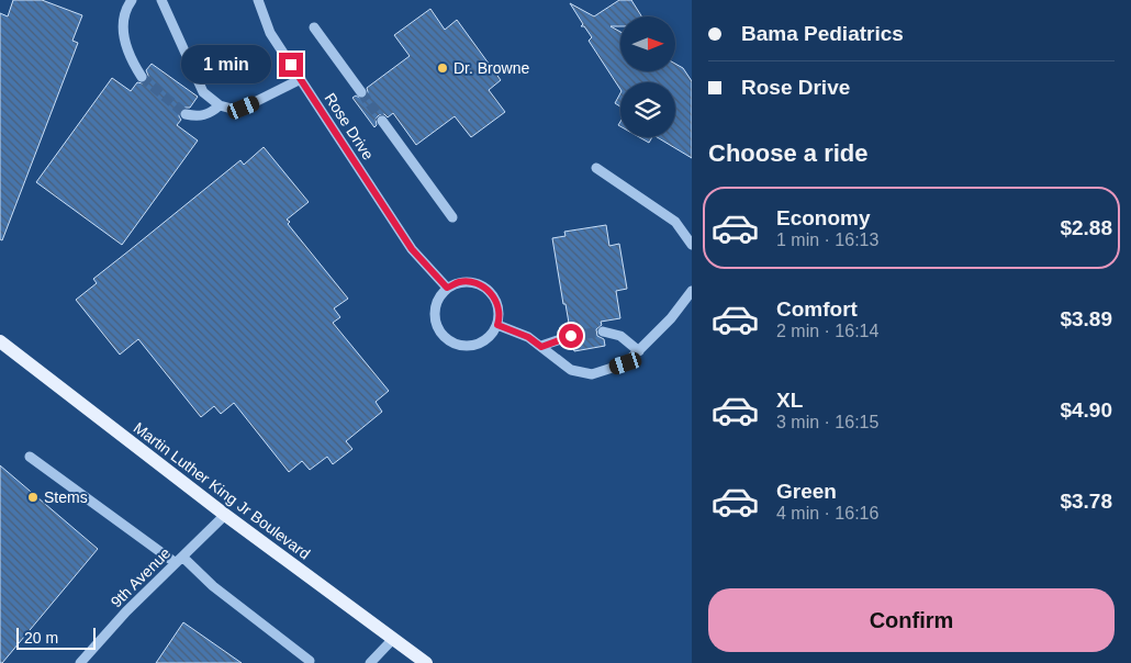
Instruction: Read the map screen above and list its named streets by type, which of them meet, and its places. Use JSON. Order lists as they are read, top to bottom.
{
  "streets": {
    "main road": ["Martin Luther King Jr Boulevard"],
    "street": ["Rose Drive", "9th Avenue"]
  },
  "crossings": [
    ["Martin Luther King Jr Boulevard", "9th Avenue"]
  ],
  "places": ["Dr. Browne", "Stems"],
  "scale_bar": "20 m",
  "north": "right",
  "page": {
    "banner": ["Bama Pediatrics", "Rose Drive"],
    "bubble": "1 min",
    "heading": "Choose a ride",
    "list": [
      {
        "name": "Economy",
        "note": "1 min · 16:13",
        "value": "$2.88"
      },
      {
        "name": "Comfort",
        "note": "2 min · 16:14",
        "value": "$3.89"
      },
      {
        "name": "XL",
        "note": "3 min · 16:15",
        "value": "$4.90"
      },
      {
        "name": "Green",
        "note": "4 min · 16:16",
        "value": "$3.78"
      }
    ],
    "buttons": "Confirm",
    "scale": "20 m"
  }
}
